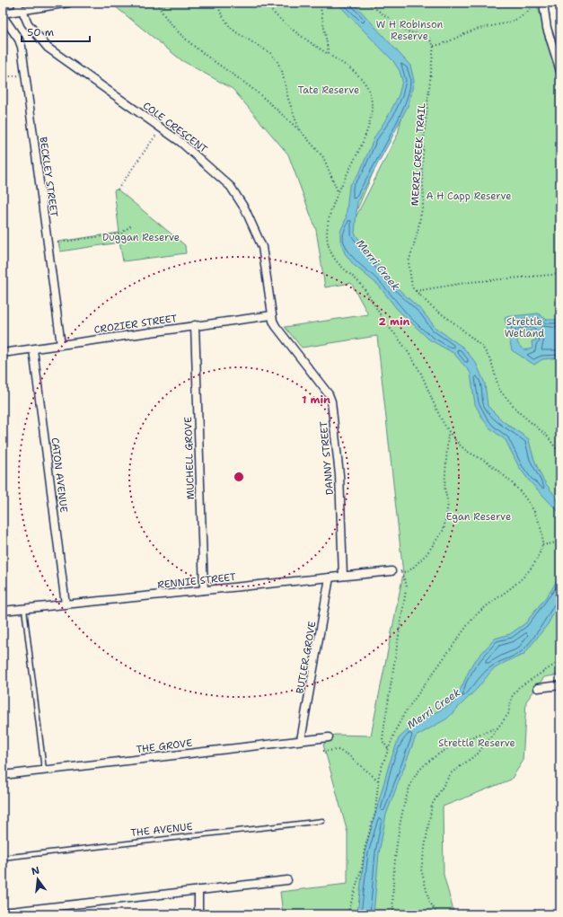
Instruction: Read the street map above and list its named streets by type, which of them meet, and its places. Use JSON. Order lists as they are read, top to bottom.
{
  "streets": {
    "street": [
      "COLE CRESCENT",
      "BECKLEY STREET",
      "CROZIER STREET",
      "MUCHELL GROVE",
      "DANNY STREET",
      "CATON AVENUE",
      "RENNIE STREET",
      "BUTLER GROVE",
      "THE GROVE"
    ],
    "lane": ["THE AVENUE"],
    "path": ["MERRI CREEK TRAIL"]
  },
  "crossings": [
    ["COLE CRESCENT", "CROZIER STREET"],
    ["COLE CRESCENT", "DANNY STREET"],
    ["BECKLEY STREET", "CROZIER STREET"],
    ["CROZIER STREET", "MUCHELL GROVE"],
    ["CROZIER STREET", "DANNY STREET"],
    ["CROZIER STREET", "CATON AVENUE"],
    ["MUCHELL GROVE", "RENNIE STREET"],
    ["DANNY STREET", "RENNIE STREET"],
    ["CATON AVENUE", "RENNIE STREET"],
    ["RENNIE STREET", "BUTLER GROVE"],
    ["BUTLER GROVE", "THE GROVE"]
  ],
  "water": ["Merri Creek"],
  "parks": [
    "W H Robinson Reserve",
    "Tate Reserve",
    "A H Capp Reserve",
    "Duggan Reserve",
    "Strettle Wetland",
    "Egan Reserve",
    "Strettle Reserve"
  ],
  "scale_bar": "50 m",
  "north": "top",
  "rings": ["2 min", "1 min"]
}
